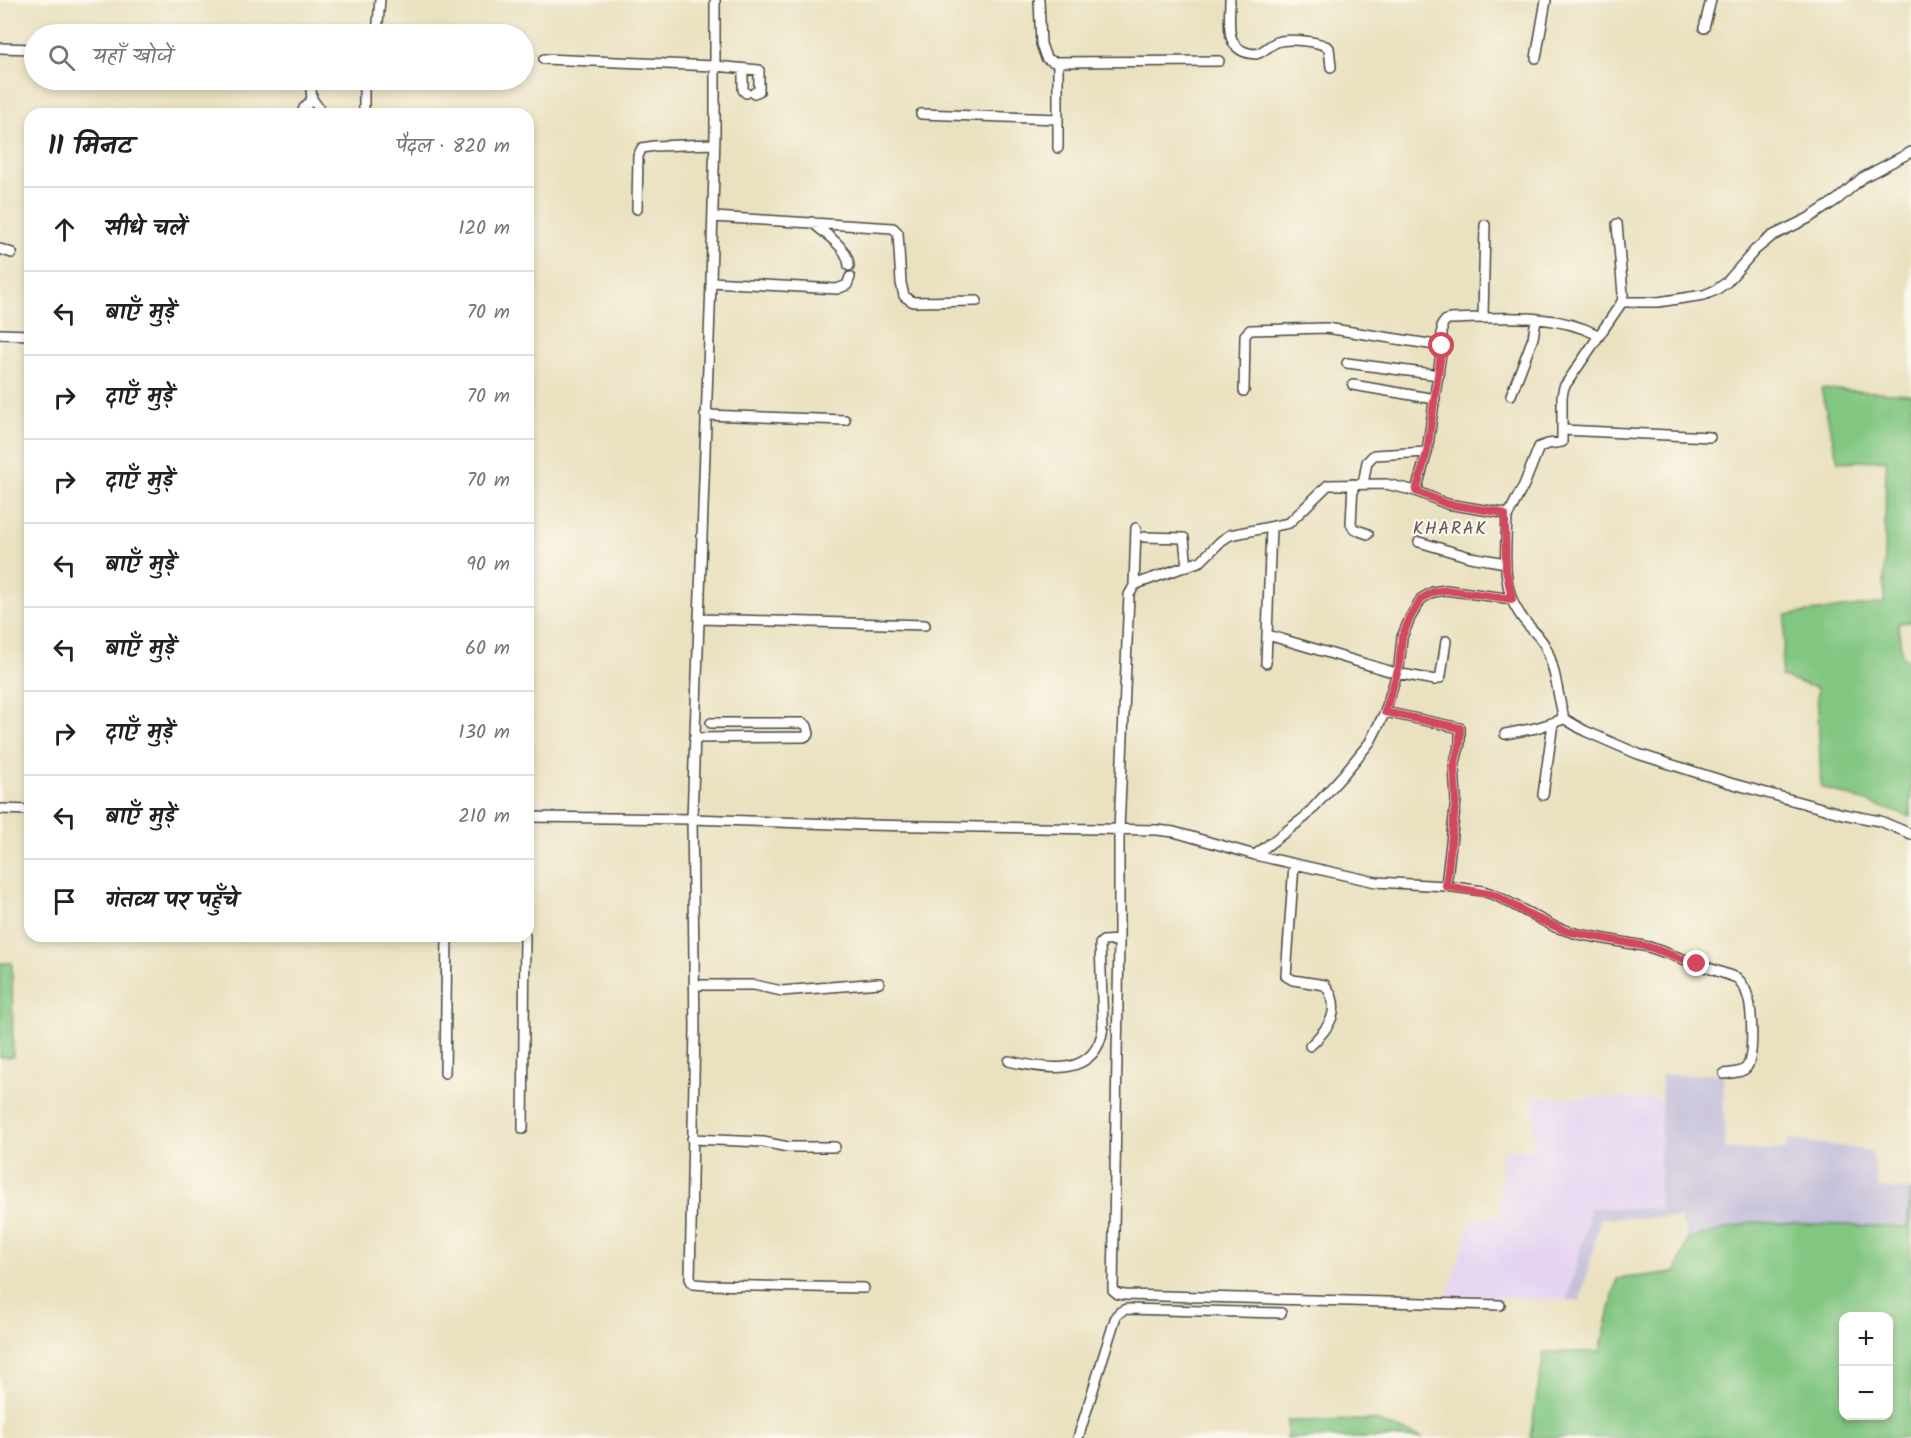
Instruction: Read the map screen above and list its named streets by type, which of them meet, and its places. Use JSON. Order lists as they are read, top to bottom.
{
  "districts": ["KHARAK"],
  "page": {
    "search": "यहाँ खोजें",
    "heading": ["11 मिनट", "पैदल · 820 m"],
    "list": [
      ["सीधे चलें", "120 m"],
      ["बाएँ मुड़ें", "70 m"],
      ["दाएँ मुड़ें", "70 m"],
      ["दाएँ मुड़ें", "70 m"],
      ["बाएँ मुड़ें", "90 m"],
      ["बाएँ मुड़ें", "60 m"],
      ["दाएँ मुड़ें", "130 m"],
      ["बाएँ मुड़ें", "210 m"],
      "गंतव्य पर पहुँचे"
    ],
    "map_buttons": ["+", "−"]
  }
}
